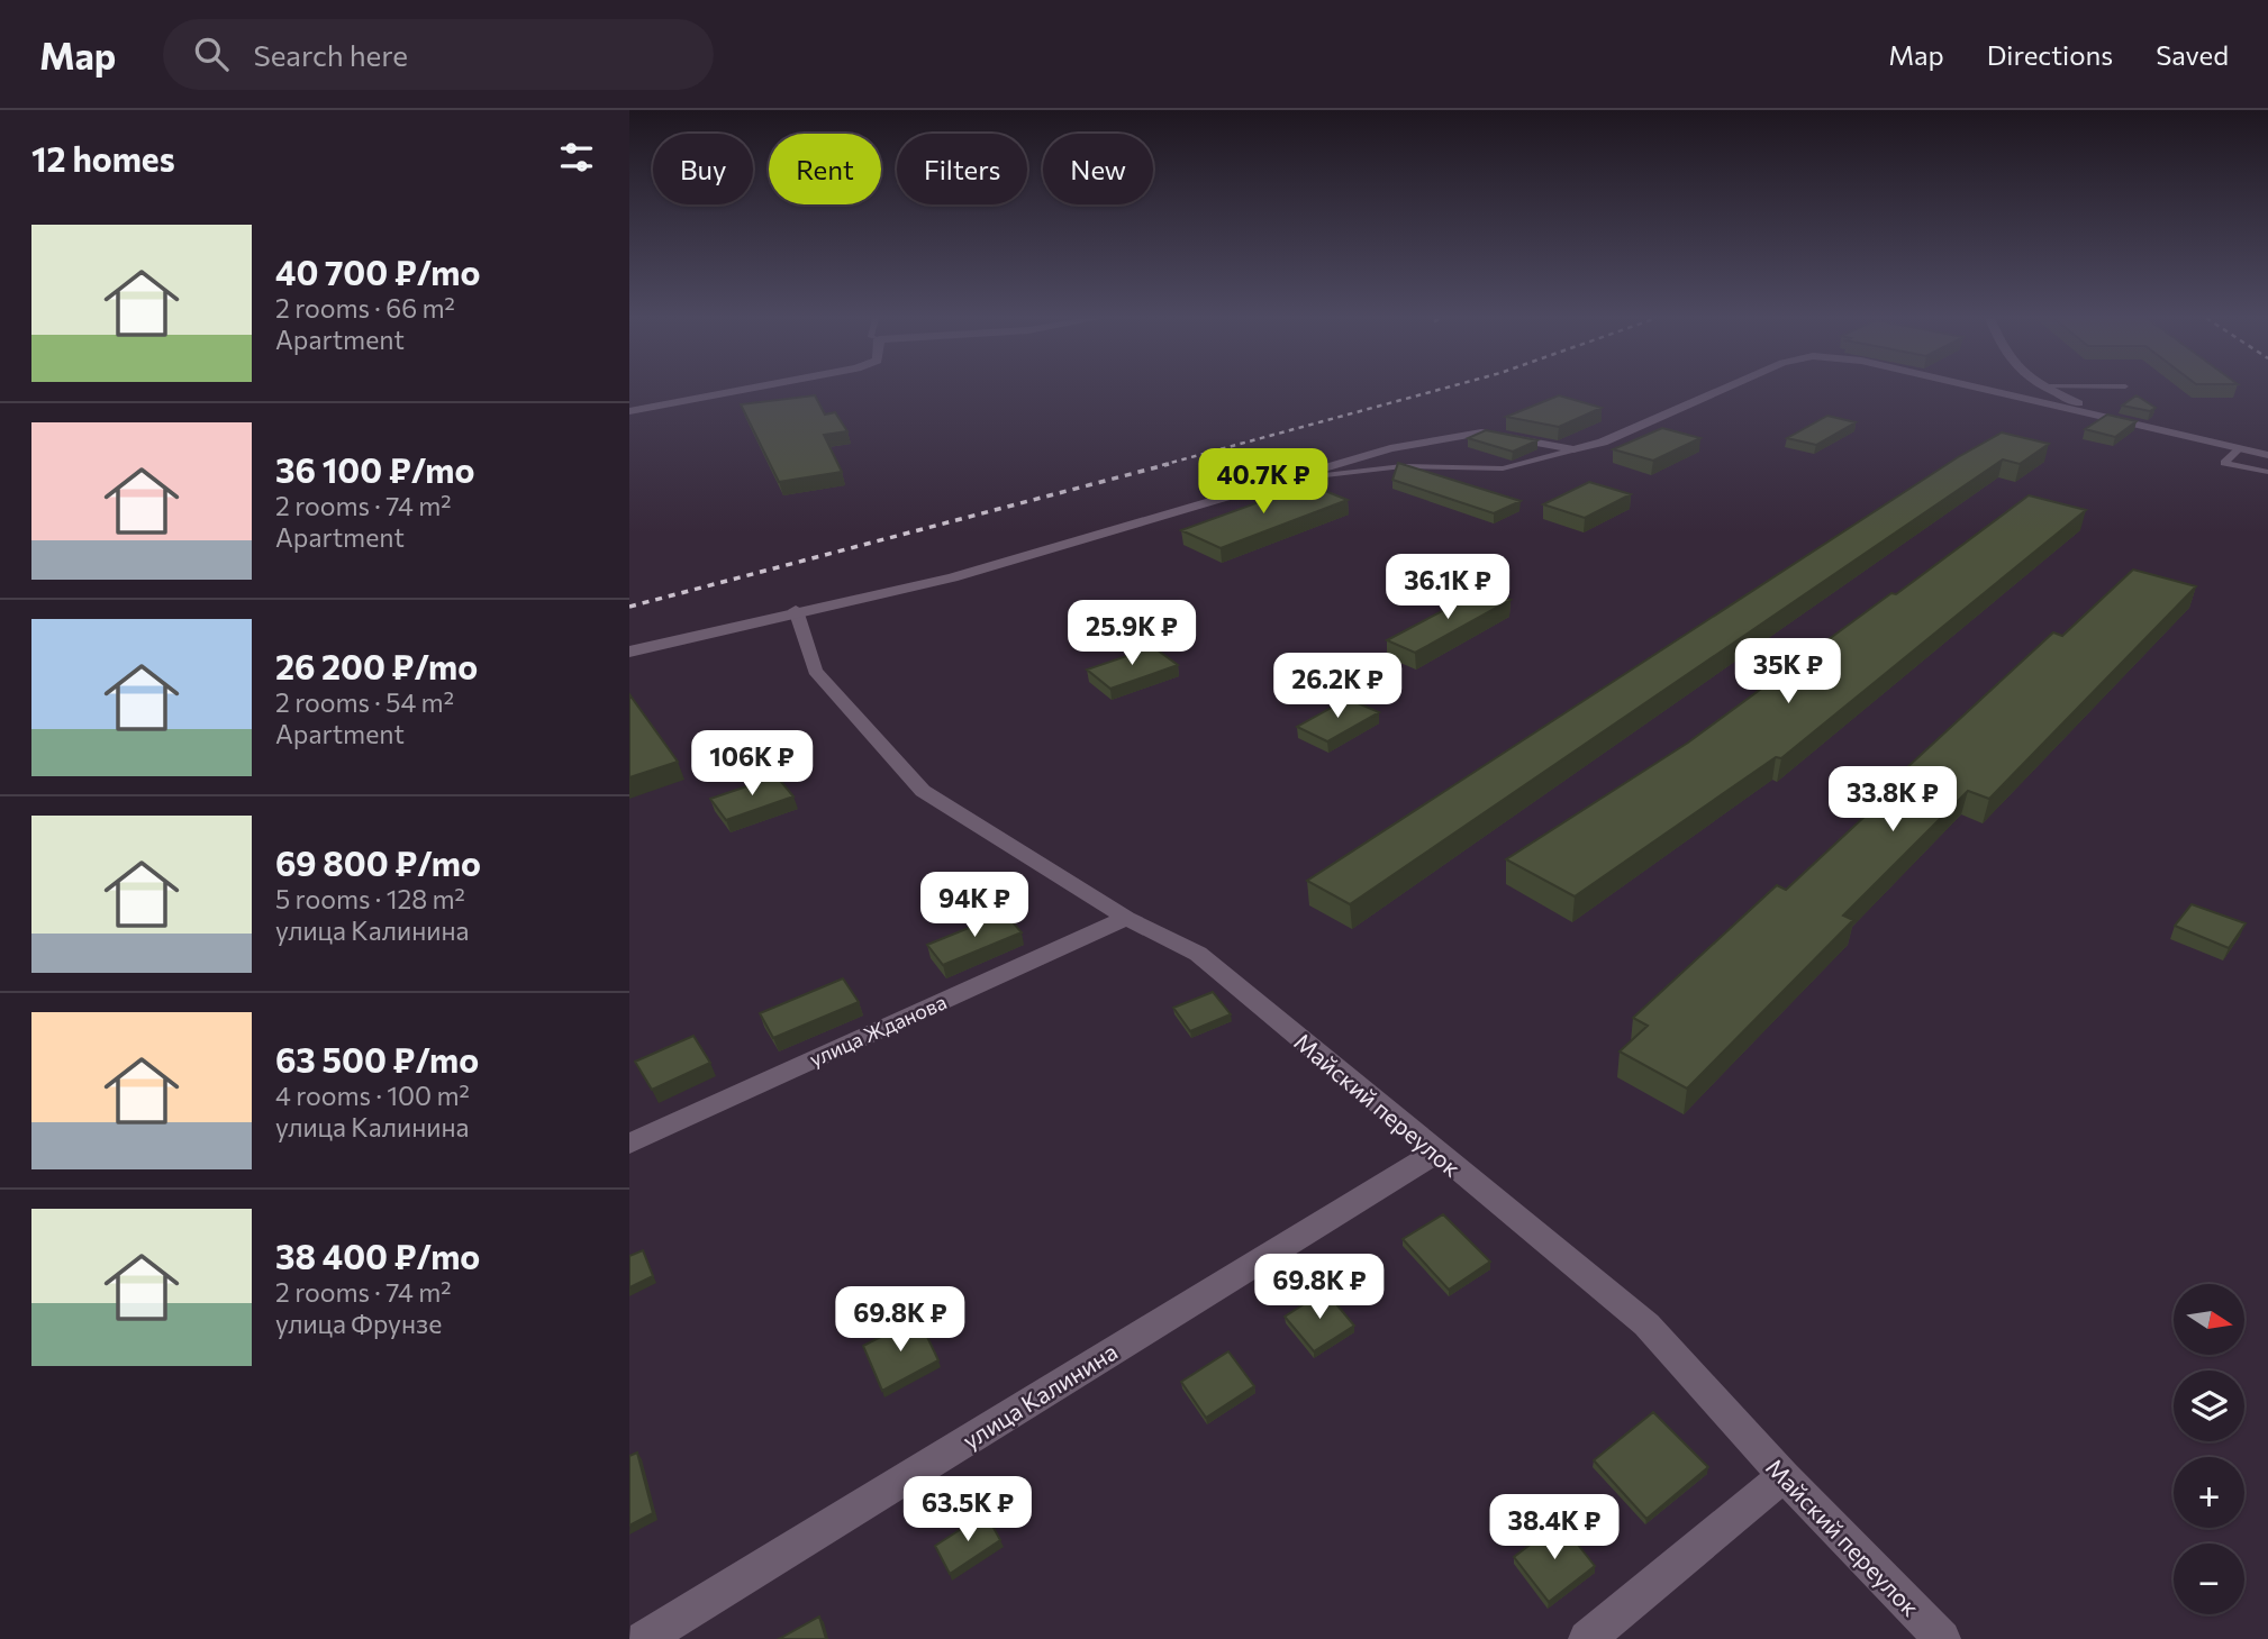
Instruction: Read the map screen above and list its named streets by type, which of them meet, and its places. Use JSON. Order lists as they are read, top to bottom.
{
  "streets": {
    "street": ["улица Жданова", "Майский переулок", "улица Калинина"]
  },
  "crossings": [
    ["улица Жданова", "Майский переулок"],
    ["Майский переулок", "улица Калинина"]
  ],
  "north": "right",
  "page": {
    "header": "Map",
    "search": "Search here",
    "nav": ["Map", "Directions", "Saved"],
    "heading": "12 homes",
    "chip": [
      "Buy",
      "Rent",
      "Filters",
      "New"
    ],
    "list": [
      {
        "name": "40 700 ₽/mo",
        "note": "2 rooms · 66 m² · Apartment"
      },
      {
        "name": "36 100 ₽/mo",
        "note": "2 rooms · 74 m² · Apartment"
      },
      {
        "name": "26 200 ₽/mo",
        "note": "2 rooms · 54 m² · Apartment"
      },
      {
        "name": "69 800 ₽/mo",
        "note": "5 rooms · 128 m² · улица Калинина"
      },
      {
        "name": "63 500 ₽/mo",
        "note": "4 rooms · 100 m² · улица Калинина"
      },
      {
        "name": "38 400 ₽/mo",
        "note": "2 rooms · 74 m² · улица Фрунзе"
      }
    ],
    "price": [
      "40.7K ₽",
      "36.1K ₽",
      "25.9K ₽",
      "35K ₽",
      "26.2K ₽",
      "106K ₽",
      "33.8K ₽",
      "94K ₽",
      "69.8K ₽",
      "69.8K ₽",
      "63.5K ₽",
      "38.4K ₽"
    ],
    "map_buttons": ["+", "−"]
  }
}
